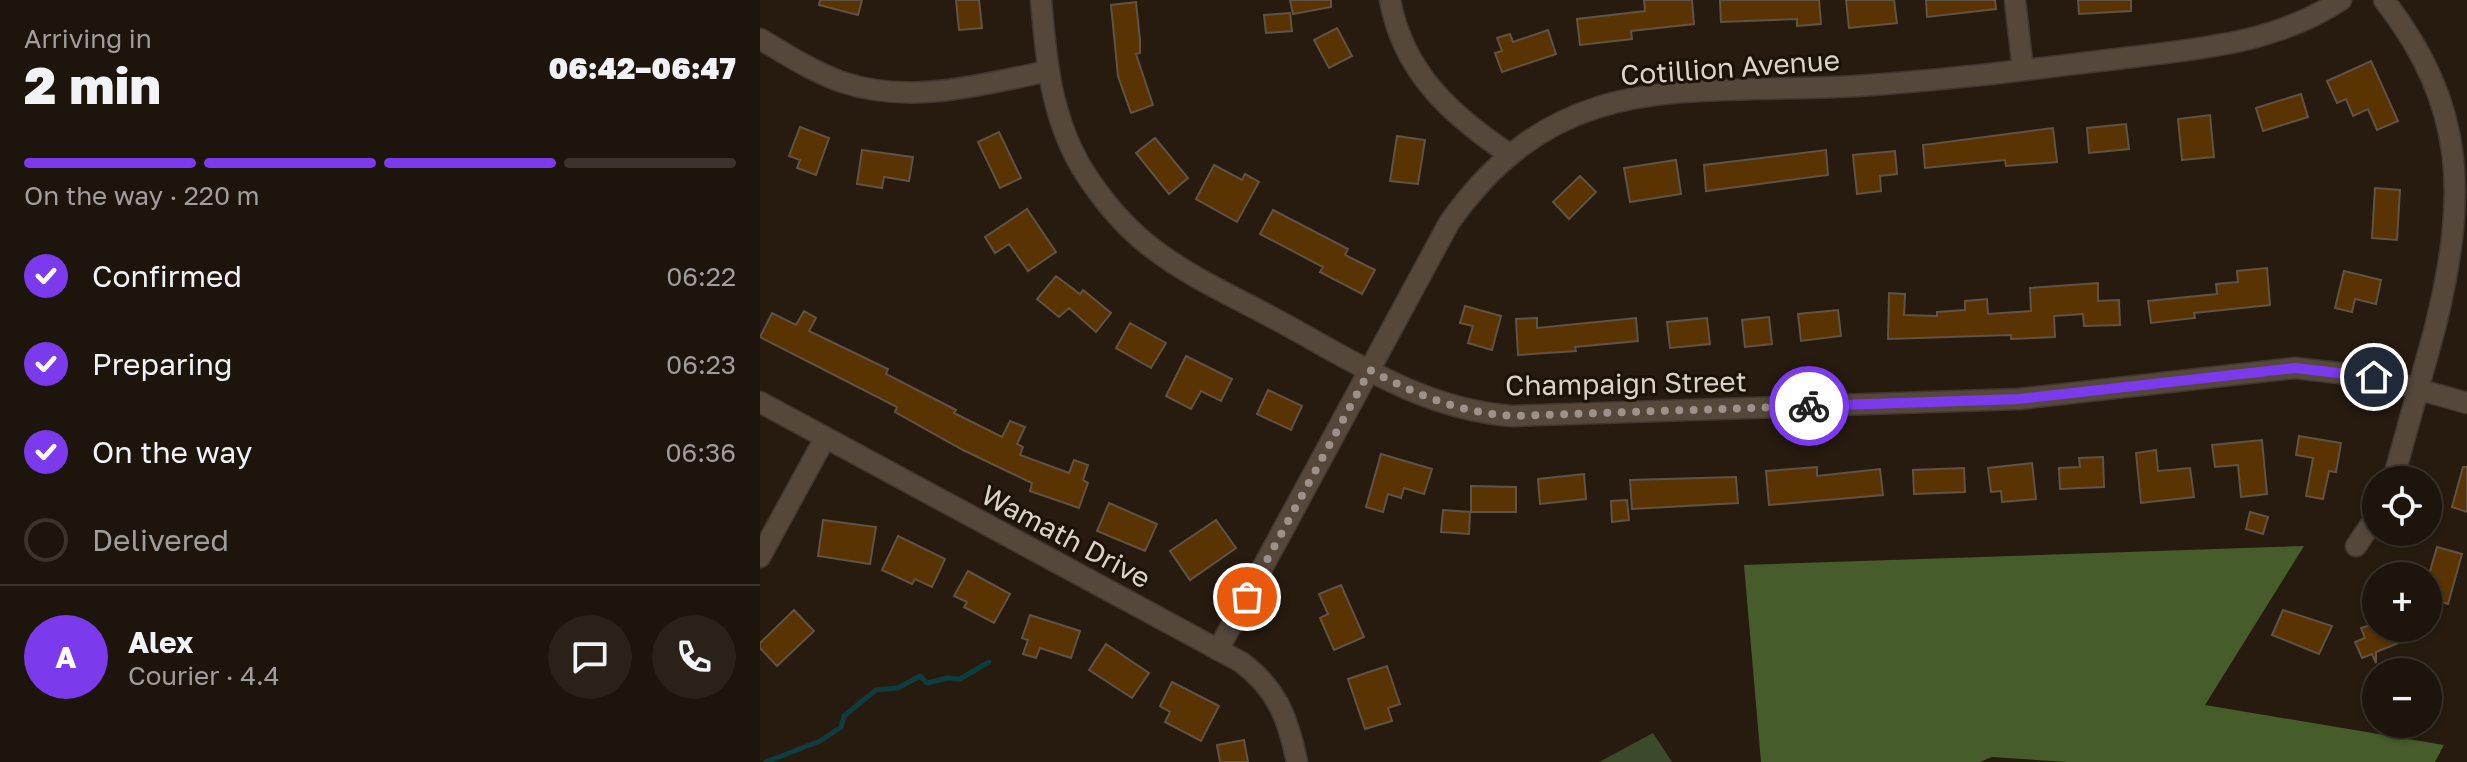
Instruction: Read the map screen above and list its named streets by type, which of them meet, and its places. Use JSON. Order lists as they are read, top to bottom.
{
  "streets": {
    "street": ["Cotillion Avenue", "Champaign Street", "Wamath Drive"]
  },
  "crossings": [
    ["Cotillion Avenue", "Champaign Street"],
    ["Cotillion Avenue", "Wamath Drive"]
  ],
  "page": {
    "heading": ["2 min", "Arriving in", "06:42–06:47"],
    "panel": ["Alex", "Courier · 4.4"],
    "bar": "On the way · 220 m",
    "list": [
      ["Confirmed", "06:22"],
      ["Preparing", "06:23"],
      ["On the way", "06:36"],
      "Delivered"
    ],
    "map_buttons": ["+", "−"],
    "round": "A"
  }
}
